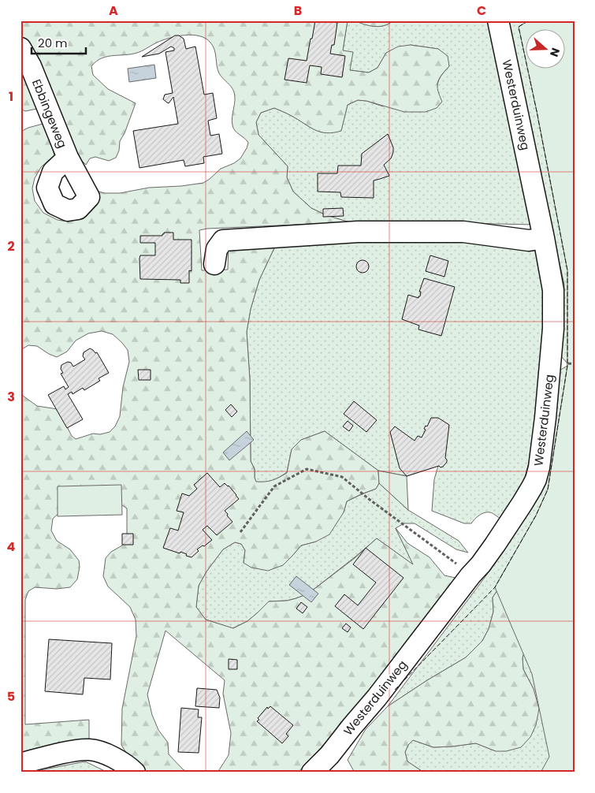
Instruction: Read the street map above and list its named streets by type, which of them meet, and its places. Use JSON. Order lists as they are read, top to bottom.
{
  "streets": {
    "street": ["Westerduinweg", "Ebbingeweg"]
  },
  "scale_bar": "20 m",
  "north": "right",
  "grid": {
    "columns": ["A", "B", "C"],
    "rows": [
      "1",
      "2",
      "3",
      "4",
      "5"
    ]
  }
}
